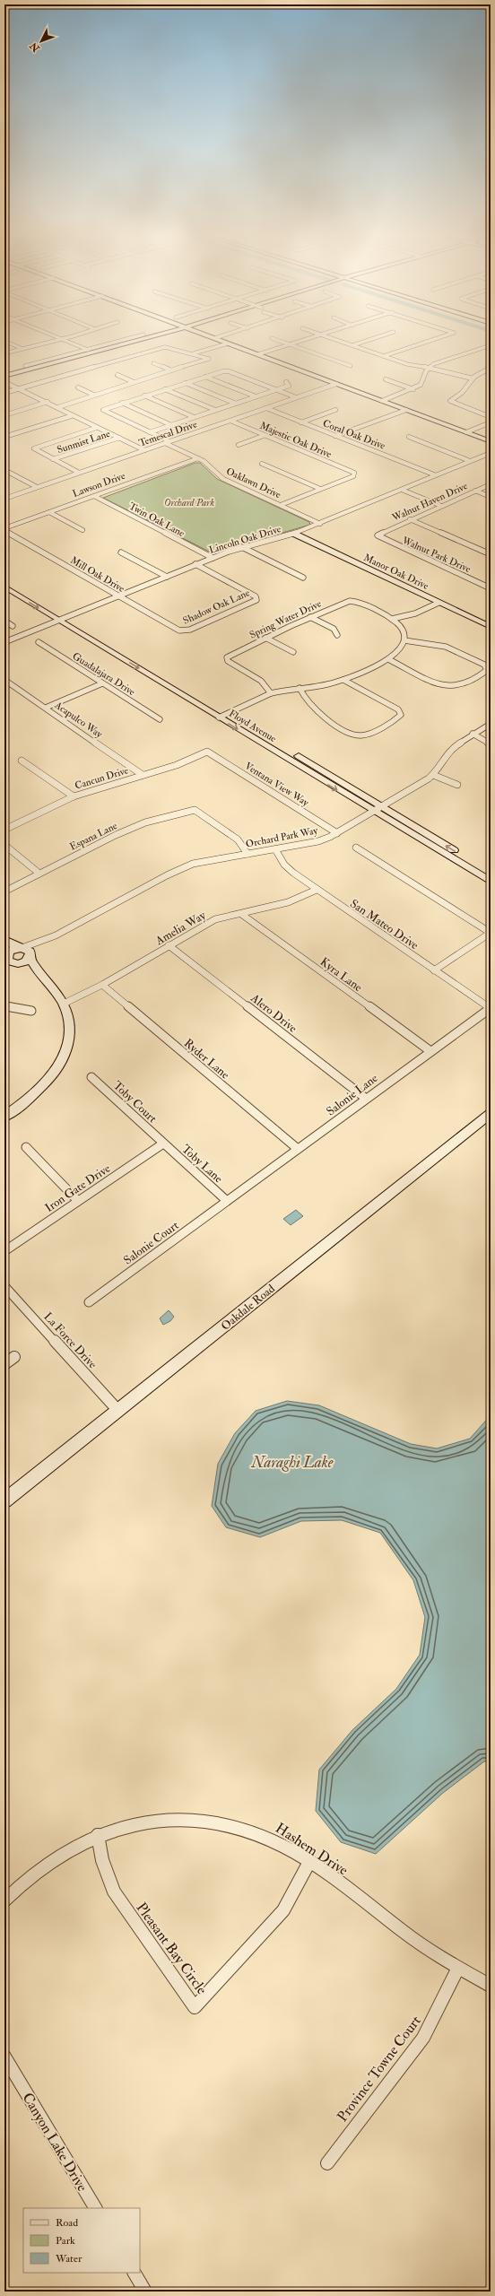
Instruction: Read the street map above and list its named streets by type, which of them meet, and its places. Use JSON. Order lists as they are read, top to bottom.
{
  "streets": {
    "street": [
      "Temescal Drive",
      "Coral Oak Drive",
      "Majestic Oak Drive",
      "Sunmist Lane",
      "Oaklawn Drive",
      "Lawson Drive",
      "Walnut Haven Drive",
      "Twin Oak Lane",
      "Lincoln Oak Drive",
      "Walnut Park Drive",
      "Manor Oak Drive",
      "Mill Oak Drive",
      "Shadow Oak Lane",
      "Spring Water Drive",
      "Guadalajara Drive",
      "Acapulco Way",
      "Floyd Avenue",
      "Cancun Drive",
      "Ventana View Way",
      "Espana Lane",
      "Orchard Park Way",
      "San Mateo Drive",
      "Amelia Way",
      "Kyra Lane",
      "Alero Drive",
      "Ryder Lane",
      "Salonie Lane",
      "Toby Court",
      "Toby Lane",
      "Iron Gate Drive",
      "Salonie Court",
      "Oakdale Road",
      "La Force Drive",
      "Hashem Drive",
      "Pleasant Bay Circle",
      "Province Towne Court",
      "Canyon Lake Drive"
    ]
  },
  "crossings": [
    ["Temescal Drive", "Coral Oak Drive"],
    ["Temescal Drive", "Majestic Oak Drive"],
    ["Temescal Drive", "Oaklawn Drive"],
    ["Coral Oak Drive", "Lincoln Oak Drive"],
    ["Oaklawn Drive", "Lawson Drive"],
    ["Oaklawn Drive", "Lincoln Oak Drive"],
    ["Lawson Drive", "Twin Oak Lane"],
    ["Walnut Haven Drive", "Walnut Park Drive"],
    ["Twin Oak Lane", "Lincoln Oak Drive"],
    ["Lincoln Oak Drive", "Manor Oak Drive"],
    ["Lincoln Oak Drive", "Mill Oak Drive"],
    ["Lincoln Oak Drive", "Shadow Oak Lane"],
    ["Lincoln Oak Drive", "Floyd Avenue"],
    ["Mill Oak Drive", "Shadow Oak Lane"],
    ["Acapulco Way", "Cancun Drive"],
    ["Floyd Avenue", "Orchard Park Way"],
    ["Cancun Drive", "Ventana View Way"],
    ["Ventana View Way", "Orchard Park Way"],
    ["Espana Lane", "Orchard Park Way"],
    ["Orchard Park Way", "San Mateo Drive"],
    ["San Mateo Drive", "Amelia Way"],
    ["San Mateo Drive", "Salonie Lane"],
    ["Amelia Way", "Kyra Lane"],
    ["Amelia Way", "Alero Drive"],
    ["Amelia Way", "Ryder Lane"],
    ["Kyra Lane", "Salonie Lane"],
    ["Alero Drive", "Salonie Lane"],
    ["Ryder Lane", "Salonie Lane"],
    ["Salonie Lane", "Toby Lane"],
    ["Salonie Lane", "Salonie Court"],
    ["Toby Court", "Toby Lane"],
    ["Toby Court", "Iron Gate Drive"],
    ["Toby Lane", "Iron Gate Drive"],
    ["Toby Lane", "Salonie Court"],
    ["Oakdale Road", "La Force Drive"],
    ["Hashem Drive", "Pleasant Bay Circle"],
    ["Hashem Drive", "Province Towne Court"]
  ],
  "water": ["Naraghi Lake"],
  "parks": ["Orchard Park"],
  "legend": ["Road", "Park", "Water"],
  "north": "bottom left"
}
